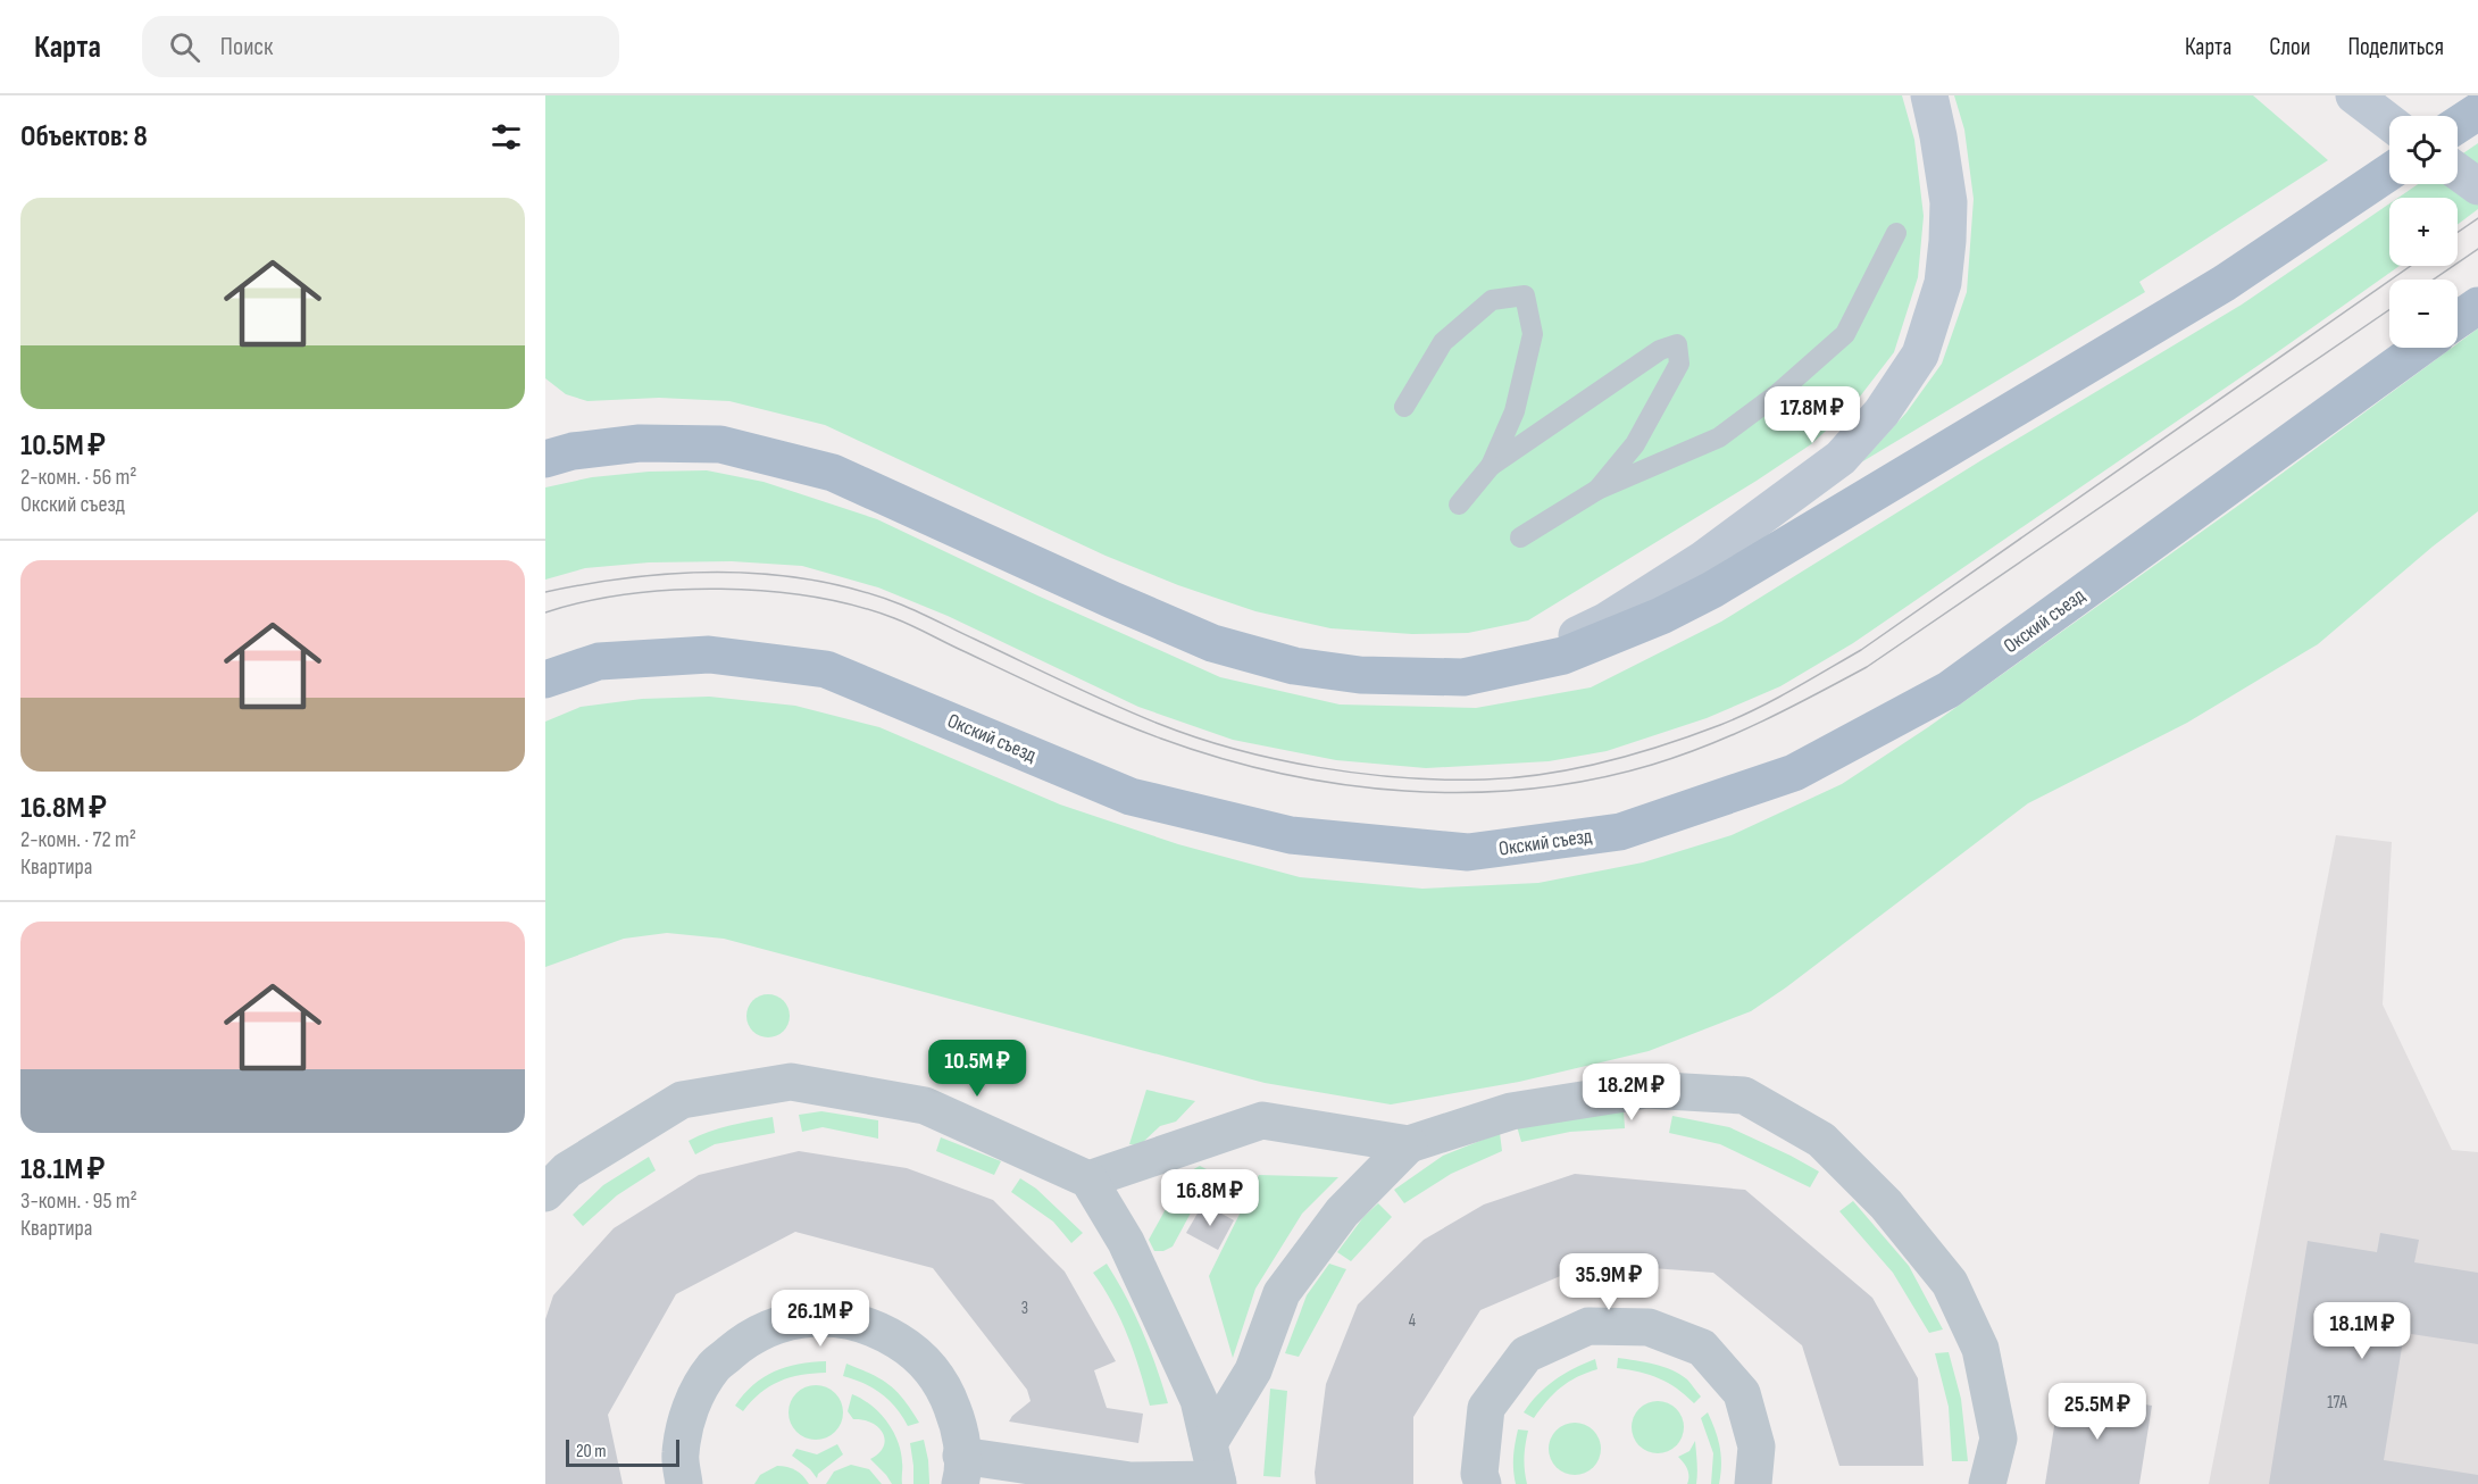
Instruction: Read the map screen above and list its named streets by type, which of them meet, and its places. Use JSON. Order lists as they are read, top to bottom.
{
  "streets": {
    "main road": ["Окский съезд"]
  },
  "house_numbers": ["3", "4", "17А"],
  "scale_bar": "20 m",
  "page": {
    "header": "Карта",
    "search": "Поиск",
    "nav": ["Карта", "Слои", "Поделиться"],
    "heading": "Объектов: 8",
    "map_buttons": ["+", "−"],
    "list": [
      {
        "name": "10.5M ₽",
        "note": "2-комн. · 56 m² · Окский съезд"
      },
      {
        "name": "16.8M ₽",
        "note": "2-комн. · 72 m² · Квартира"
      },
      {
        "name": "18.1M ₽",
        "note": "3-комн. · 95 m² · Квартира"
      }
    ],
    "price": [
      "17.8M ₽",
      "10.5M ₽",
      "18.2M ₽",
      "16.8M ₽",
      "35.9M ₽",
      "26.1M ₽",
      "18.1M ₽",
      "25.5M ₽"
    ],
    "scale": "20 m"
  }
}
